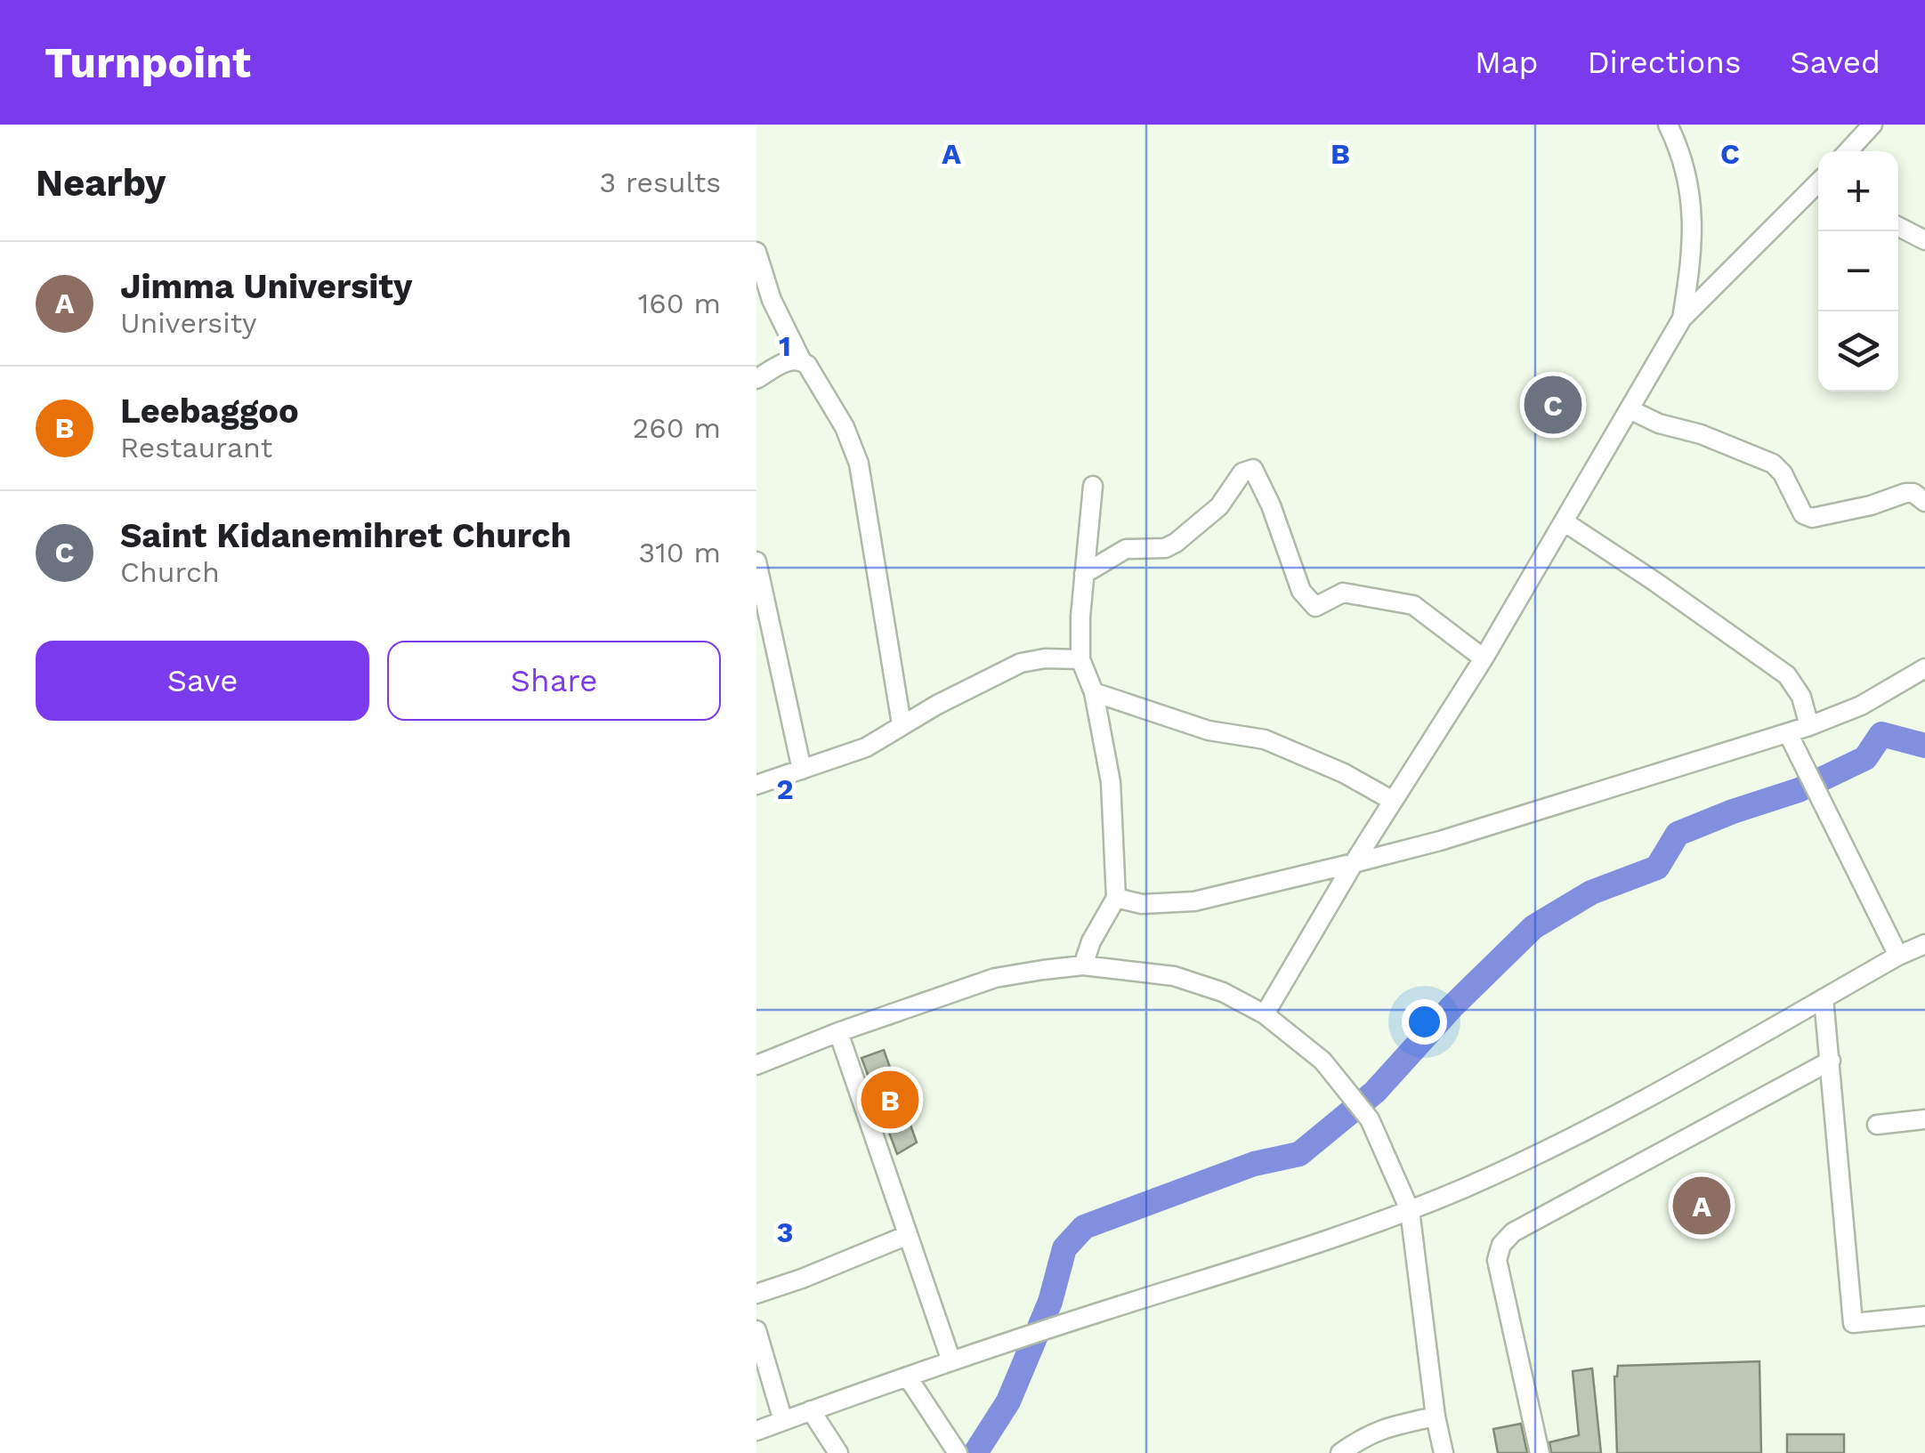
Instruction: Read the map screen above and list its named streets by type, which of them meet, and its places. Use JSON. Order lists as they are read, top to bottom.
{
  "page": {
    "header": "Turnpoint",
    "nav": ["Map", "Directions", "Saved"],
    "heading": ["Nearby", "3 results"],
    "map_buttons": ["+", "−"],
    "list": [
      {
        "mark": "A",
        "name": "Jimma University",
        "note": "University",
        "value": "160 m"
      },
      {
        "mark": "B",
        "name": "Leebaggoo",
        "note": "Restaurant",
        "value": "260 m"
      },
      {
        "mark": "C",
        "name": "Saint Kidanemihret Church",
        "note": "Church",
        "value": "310 m"
      }
    ],
    "pins": ["C", "B", "A"],
    "buttons": ["Save", "Share"]
  },
  "grid": {
    "columns": ["A", "B", "C"],
    "rows": ["1", "2", "3"]
  }
}
